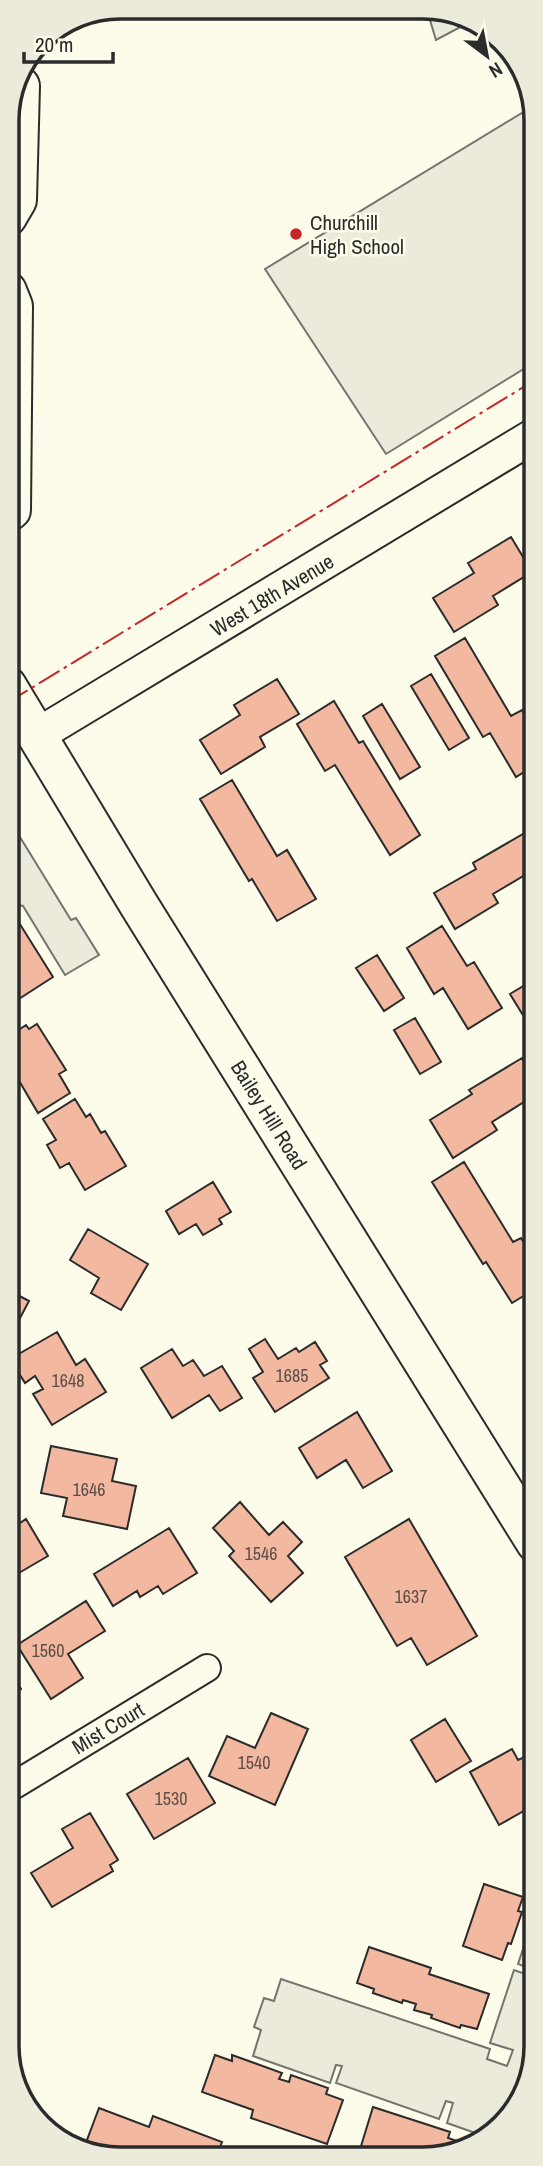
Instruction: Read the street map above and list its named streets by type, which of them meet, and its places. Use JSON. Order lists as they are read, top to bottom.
{
  "streets": {
    "main road": ["Bailey Hill Road"],
    "street": ["West 18th Avenue", "Mist Court"]
  },
  "crossings": [
    ["West 18th Avenue", "Bailey Hill Road"]
  ],
  "places": ["Churchill High School"],
  "house_numbers": [
    "1685",
    "1648",
    "1646",
    "1546",
    "1637",
    "1560",
    "1540",
    "1530"
  ],
  "scale_bar": "20 m",
  "north": "bottom right"
}
